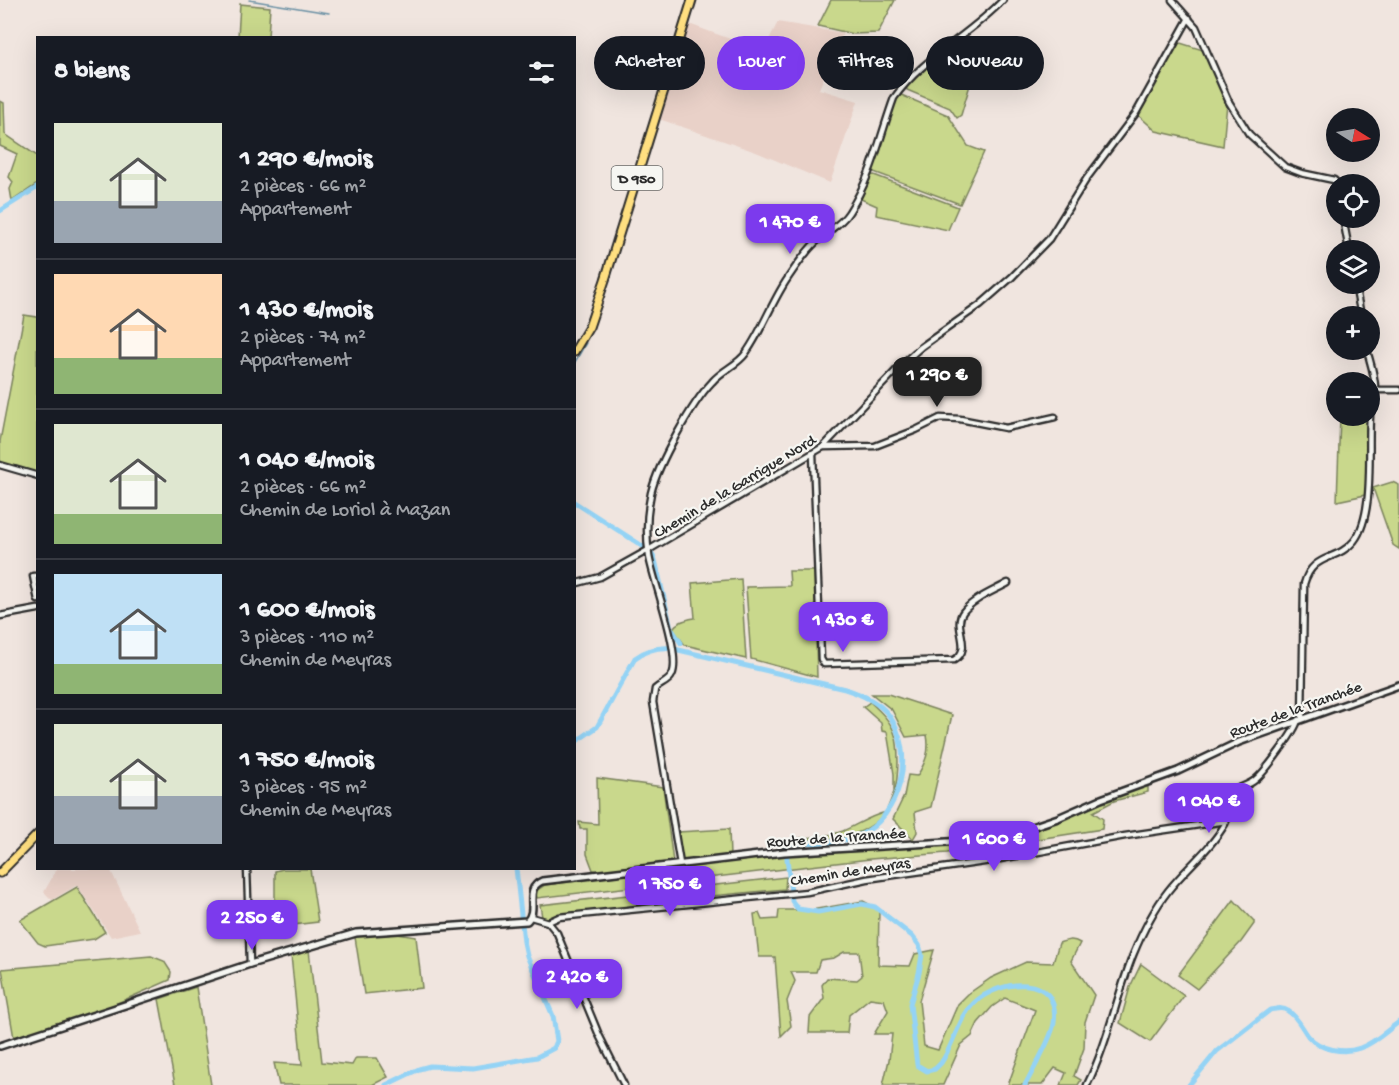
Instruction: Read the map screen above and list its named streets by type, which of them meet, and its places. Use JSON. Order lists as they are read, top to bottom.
{
  "streets": {
    "main road": ["D 950"],
    "street": ["Chemin de la Garrigue Nord", "Route de la Tranchée", "Chemin de Meyras"]
  },
  "north": "right",
  "page": {
    "chip": [
      "Acheter",
      "Louer",
      "Filtres",
      "Nouveau"
    ],
    "heading": "8 biens",
    "map_buttons": ["+", "−"],
    "list": [
      {
        "name": "1 290 €/mois",
        "note": "2 pièces · 66 m² · Appartement"
      },
      {
        "name": "1 430 €/mois",
        "note": "2 pièces · 74 m² · Appartement"
      },
      {
        "name": "1 040 €/mois",
        "note": "2 pièces · 66 m² · Chemin de Loriol à Mazan"
      },
      {
        "name": "1 600 €/mois",
        "note": "3 pièces · 110 m² · Chemin de Meyras"
      },
      {
        "name": "1 750 €/mois",
        "note": "3 pièces · 95 m² · Chemin de Meyras"
      }
    ],
    "price": [
      "1 470 €",
      "1 290 €",
      "1 430 €",
      "1 040 €",
      "1 600 €",
      "1 750 €",
      "2 250 €",
      "2 420 €"
    ]
  }
}
